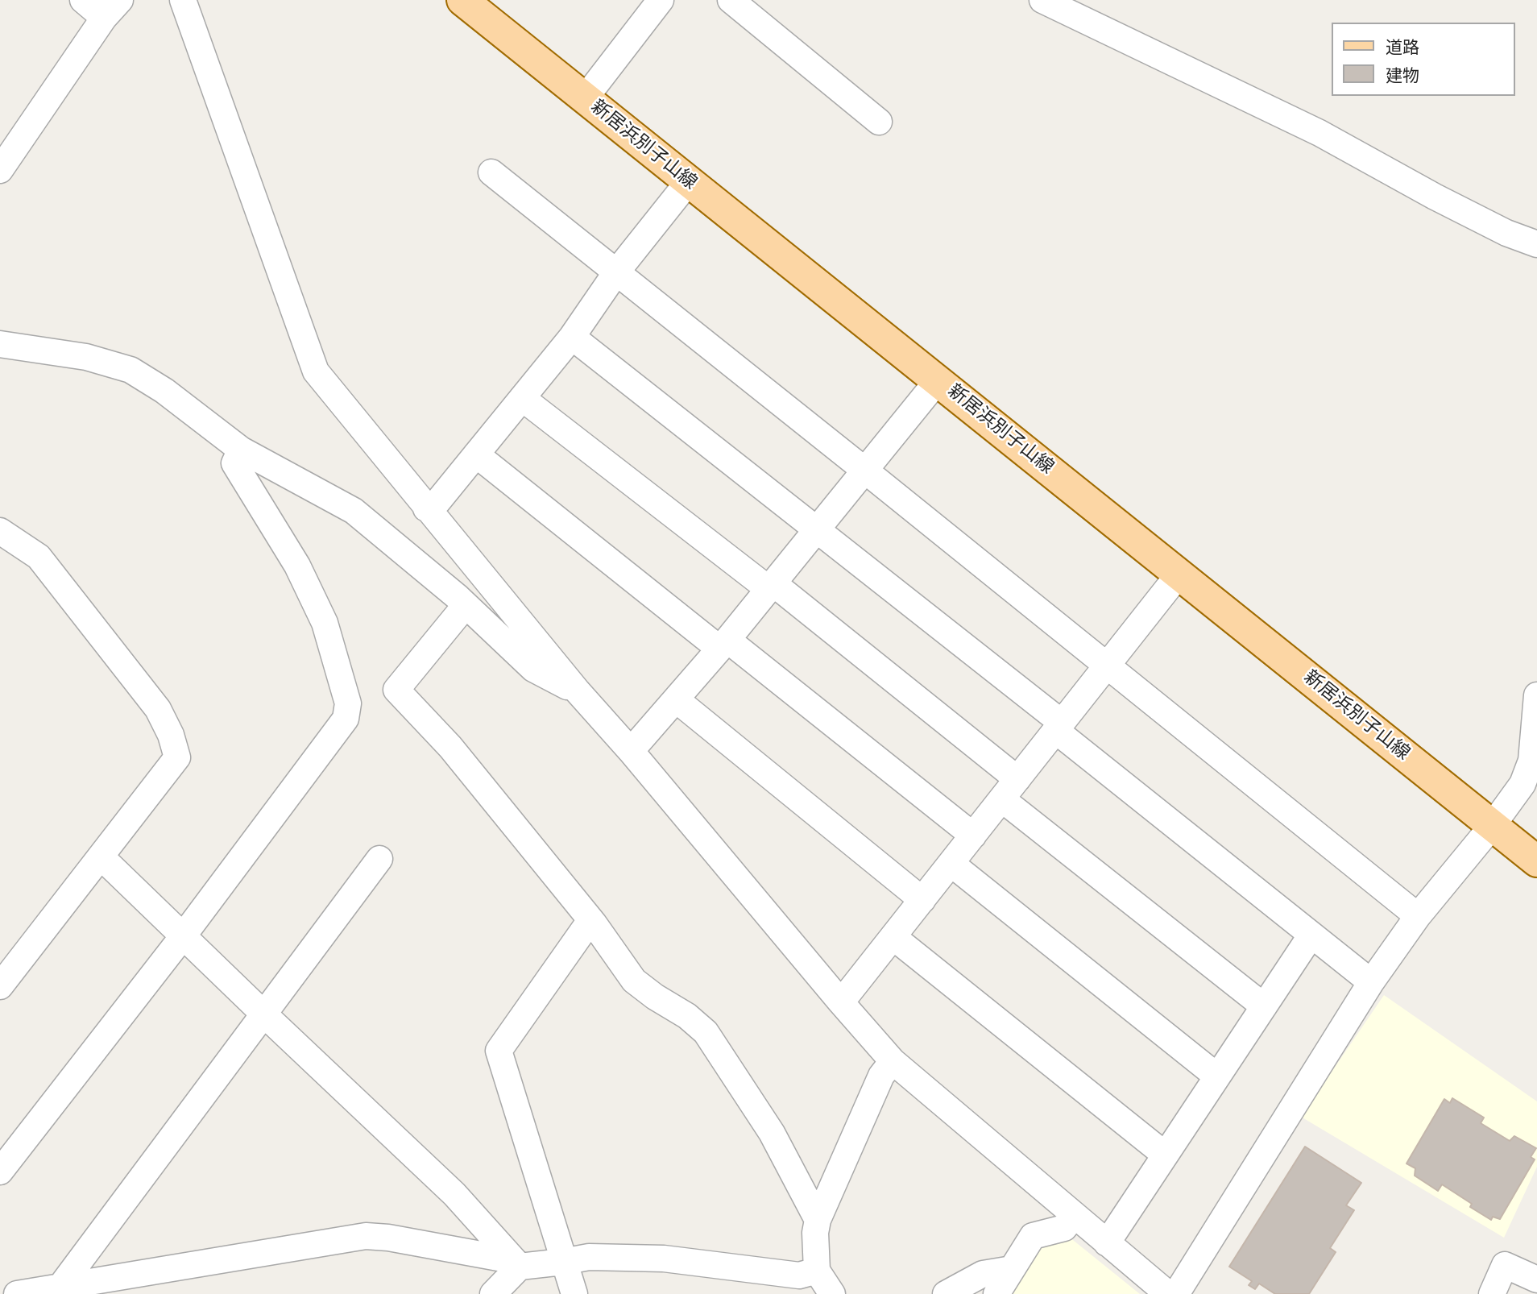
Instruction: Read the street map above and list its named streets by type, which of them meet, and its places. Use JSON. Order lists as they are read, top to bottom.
{
  "streets": {
    "main road": ["新居浜別子山線"]
  },
  "legend": ["道路", "建物"]
}
